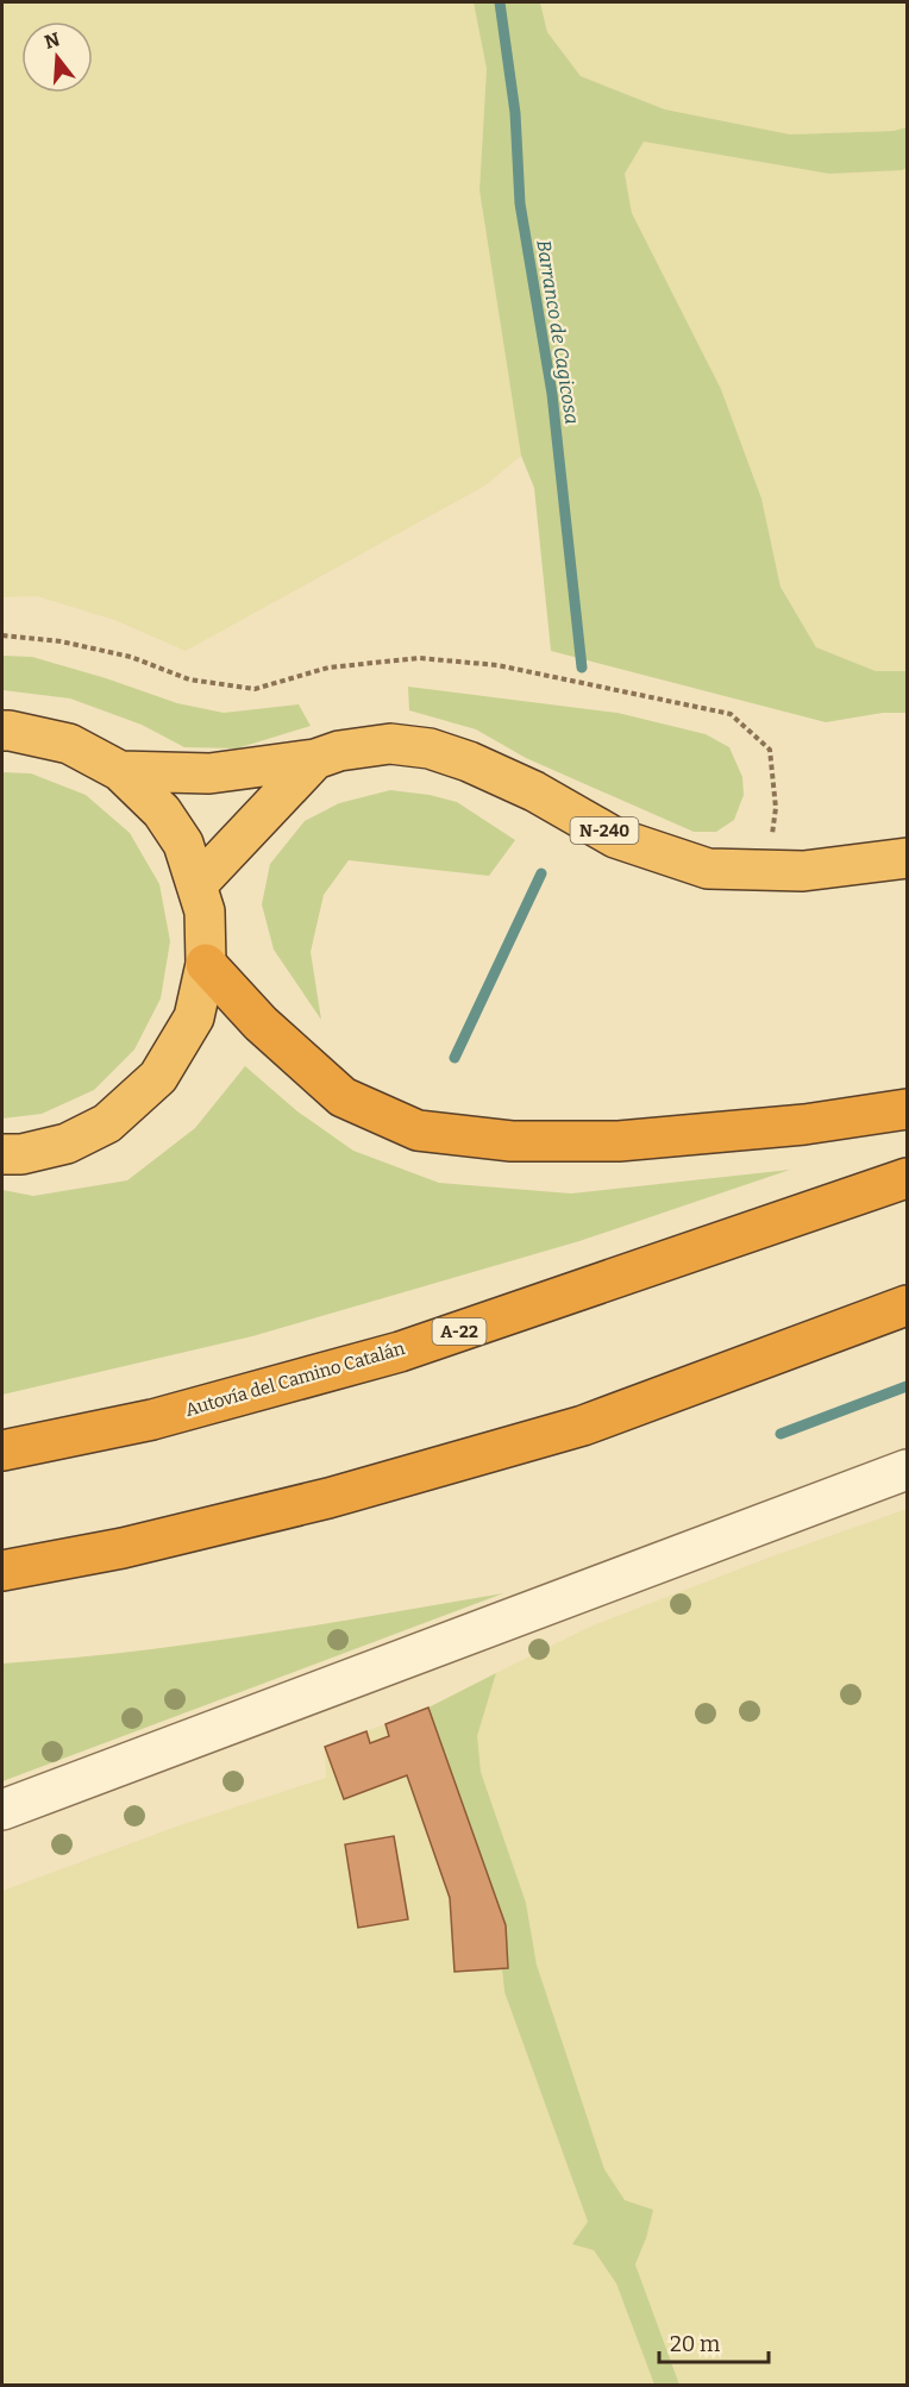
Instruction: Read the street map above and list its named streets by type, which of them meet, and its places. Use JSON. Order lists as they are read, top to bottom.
{
  "streets": {
    "highway": ["N-240", "A-22", "Autovía del Camino Catalán"]
  },
  "water": ["Barranco de Cagicosa"],
  "scale_bar": "20 m",
  "north": "top"
}
